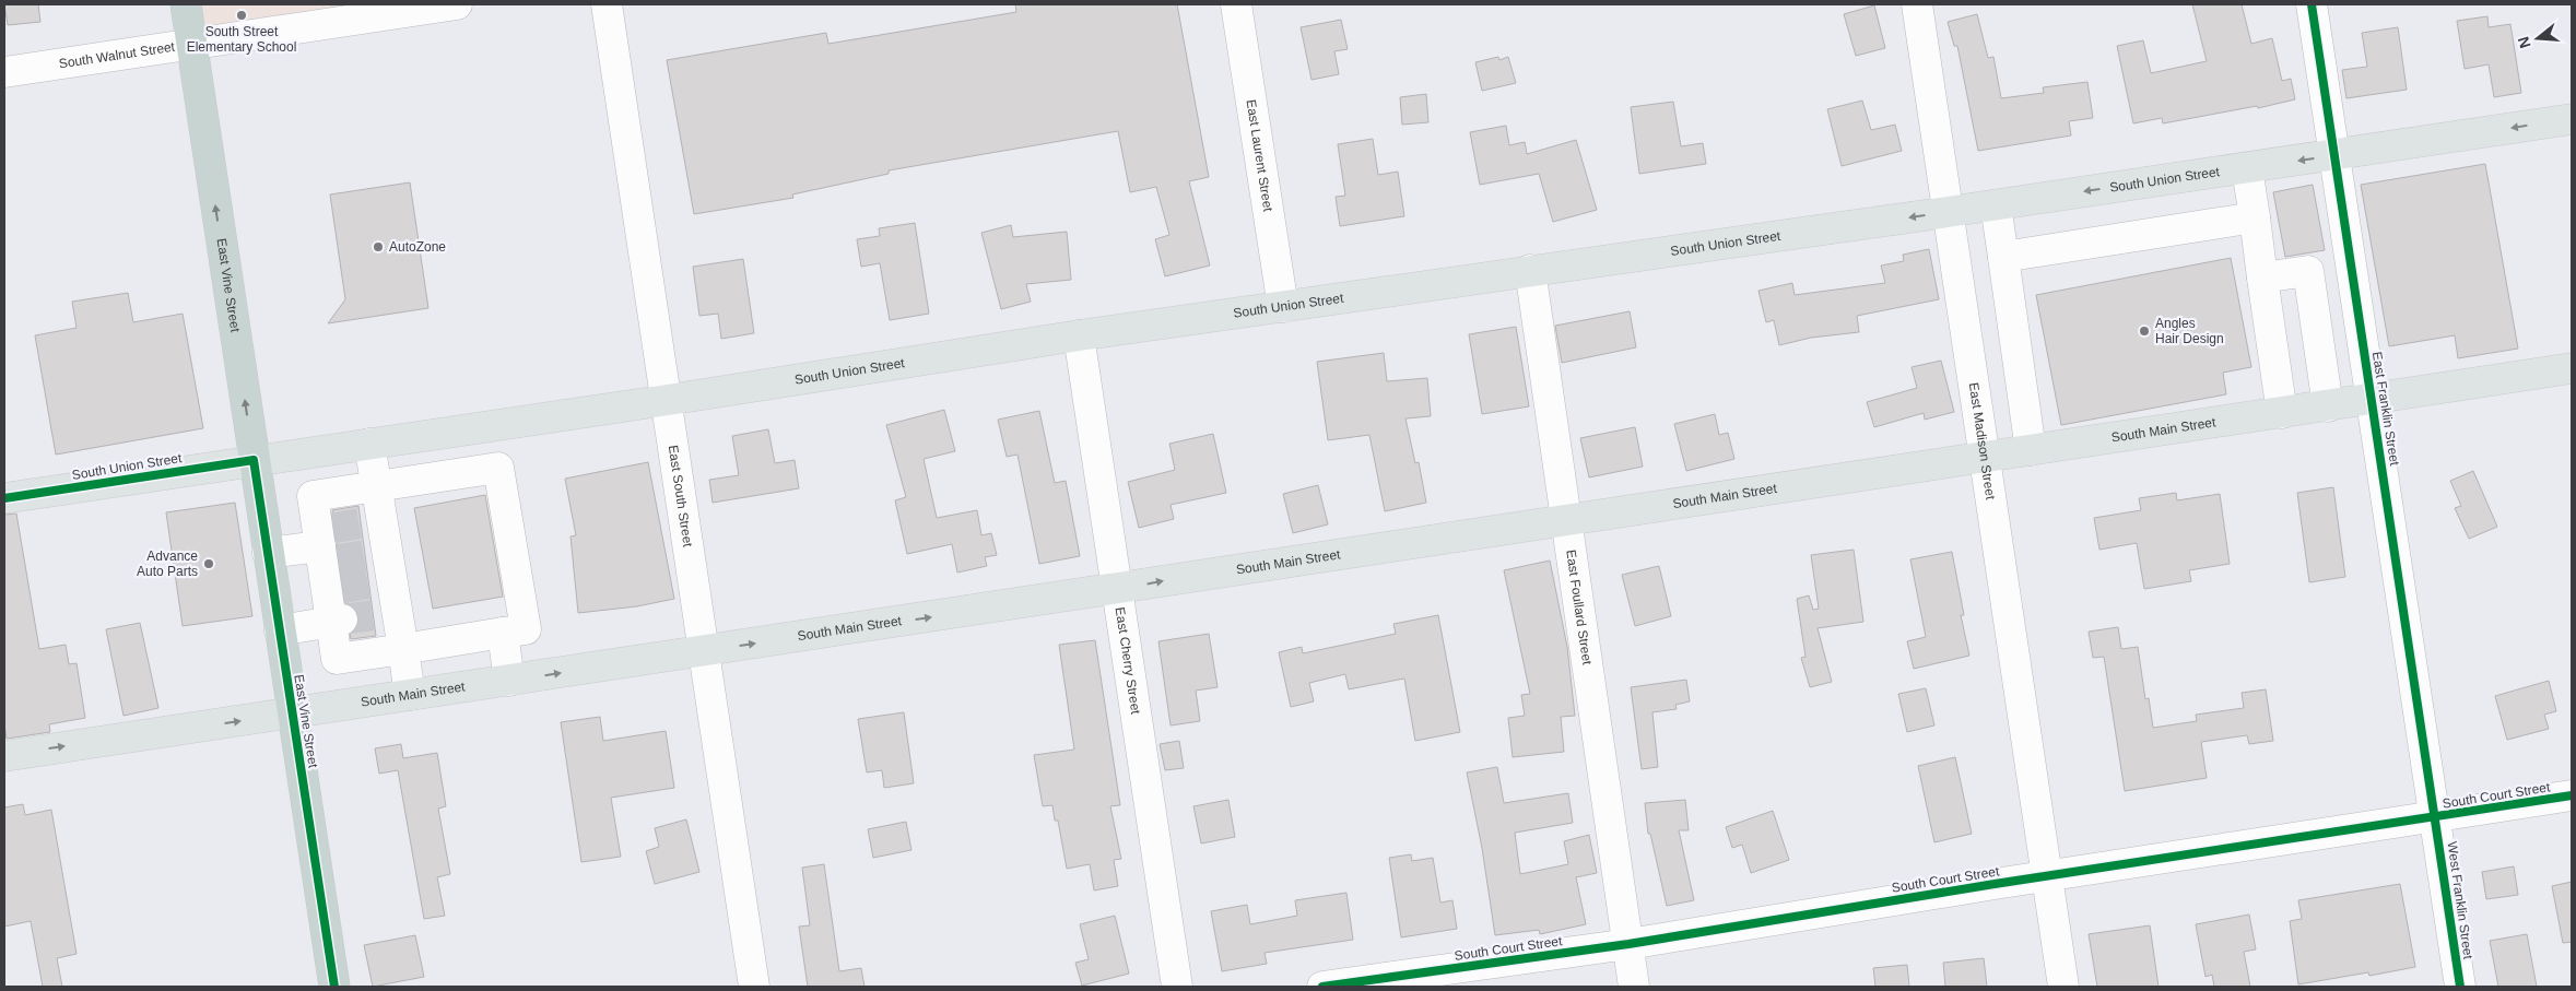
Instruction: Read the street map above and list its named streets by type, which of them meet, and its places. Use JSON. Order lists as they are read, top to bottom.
{
  "streets": {
    "highway": ["East Vine Street"],
    "main road": ["South Union Street", "South Main Street"],
    "street": [
      "South Walnut Street",
      "East Laurent Street",
      "East Franklin Street",
      "East Madison Street",
      "East South Street",
      "East Foullard Street",
      "East Cherry Street",
      "South Court Street",
      "West Franklin Street"
    ]
  },
  "crossings": [
    ["South Walnut Street", "East Vine Street"],
    ["East Laurent Street", "South Union Street"],
    ["South Union Street", "East Vine Street"],
    ["South Union Street", "East Franklin Street"],
    ["South Union Street", "East Madison Street"],
    ["South Union Street", "East South Street"],
    ["South Union Street", "East Foullard Street"],
    ["South Union Street", "East Cherry Street"],
    ["East Vine Street", "South Main Street"],
    ["East Franklin Street", "South Main Street"],
    ["East Franklin Street", "South Court Street"],
    ["East Franklin Street", "West Franklin Street"],
    ["South Main Street", "East Madison Street"],
    ["South Main Street", "East South Street"],
    ["South Main Street", "East Foullard Street"],
    ["South Main Street", "East Cherry Street"],
    ["East Madison Street", "South Court Street"],
    ["East Foullard Street", "South Court Street"],
    ["South Court Street", "West Franklin Street"]
  ],
  "one_way": ["South Union Street", "East Vine Street", "South Main Street"],
  "places": [
    "South Street Elementary School",
    "AutoZone",
    "Angles Hair Design",
    "Advance Auto Parts"
  ],
  "north": "left"
}
